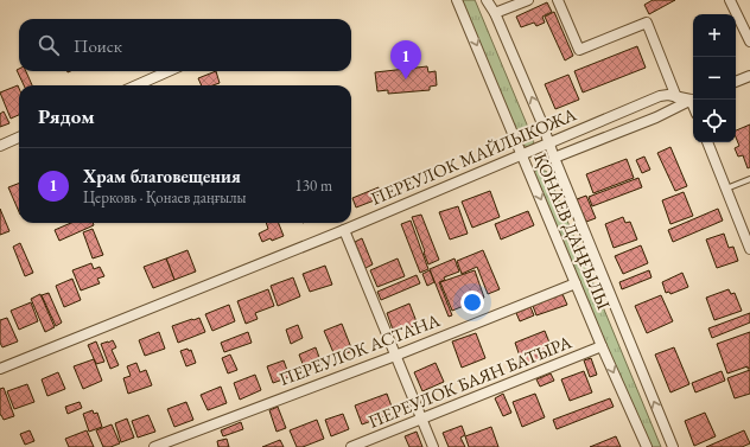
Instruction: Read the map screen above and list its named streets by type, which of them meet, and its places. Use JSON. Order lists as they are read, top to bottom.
{
  "streets": {
    "street": [
      "ПЕРЕУЛОК МАЙЛЫКОЖА",
      "ҚОНАЕВ ДАҢҒЫЛЫ",
      "ПЕРЕУЛОК АСТАНА",
      "ПЕРЕУЛОК БАЯН БАТЫРА"
    ]
  },
  "crossings": [
    ["ПЕРЕУЛОК МАЙЛЫКОЖА", "ҚОНАЕВ ДАҢҒЫЛЫ"],
    ["ҚОНАЕВ ДАҢҒЫЛЫ", "ПЕРЕУЛОК АСТАНА"],
    ["ҚОНАЕВ ДАҢҒЫЛЫ", "ПЕРЕУЛОК БАЯН БАТЫРА"]
  ],
  "page": {
    "map_buttons": ["+", "−"],
    "search": "Поиск",
    "pins": "1",
    "heading": "Рядом",
    "list": [
      {
        "mark": "1",
        "name": "Храм благовещения",
        "note": "Церковь · Қонаев даңғылы",
        "value": "130 m"
      }
    ]
  }
}
